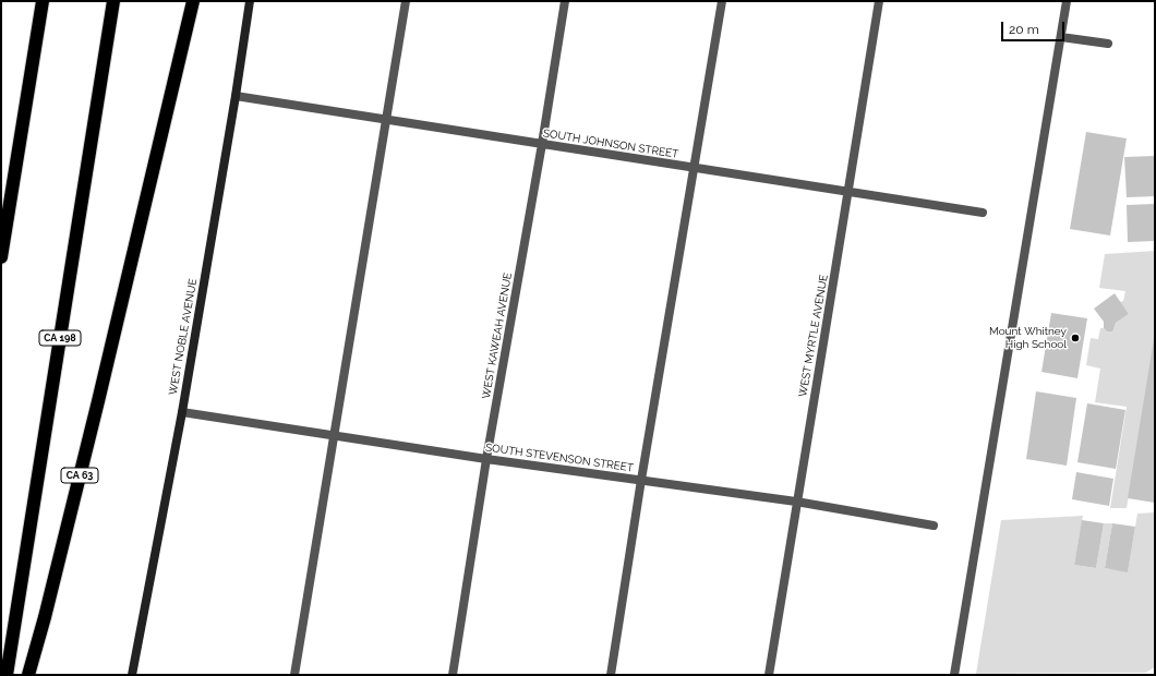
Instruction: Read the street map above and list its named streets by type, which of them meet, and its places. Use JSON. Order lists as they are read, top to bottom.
{
  "streets": {
    "highway": ["CA 198", "CA 63"],
    "main road": ["WEST NOBLE AVENUE"],
    "street": [
      "SOUTH JOHNSON STREET",
      "WEST KAWEAH AVENUE",
      "WEST MYRTLE AVENUE",
      "SOUTH STEVENSON STREET"
    ]
  },
  "crossings": [
    ["SOUTH JOHNSON STREET", "WEST KAWEAH AVENUE"],
    ["SOUTH JOHNSON STREET", "WEST MYRTLE AVENUE"],
    ["SOUTH JOHNSON STREET", "WEST NOBLE AVENUE"],
    ["WEST KAWEAH AVENUE", "SOUTH STEVENSON STREET"],
    ["WEST MYRTLE AVENUE", "SOUTH STEVENSON STREET"],
    ["WEST NOBLE AVENUE", "SOUTH STEVENSON STREET"]
  ],
  "places": ["Mount Whitney High School"],
  "scale_bar": "20 m"
}
